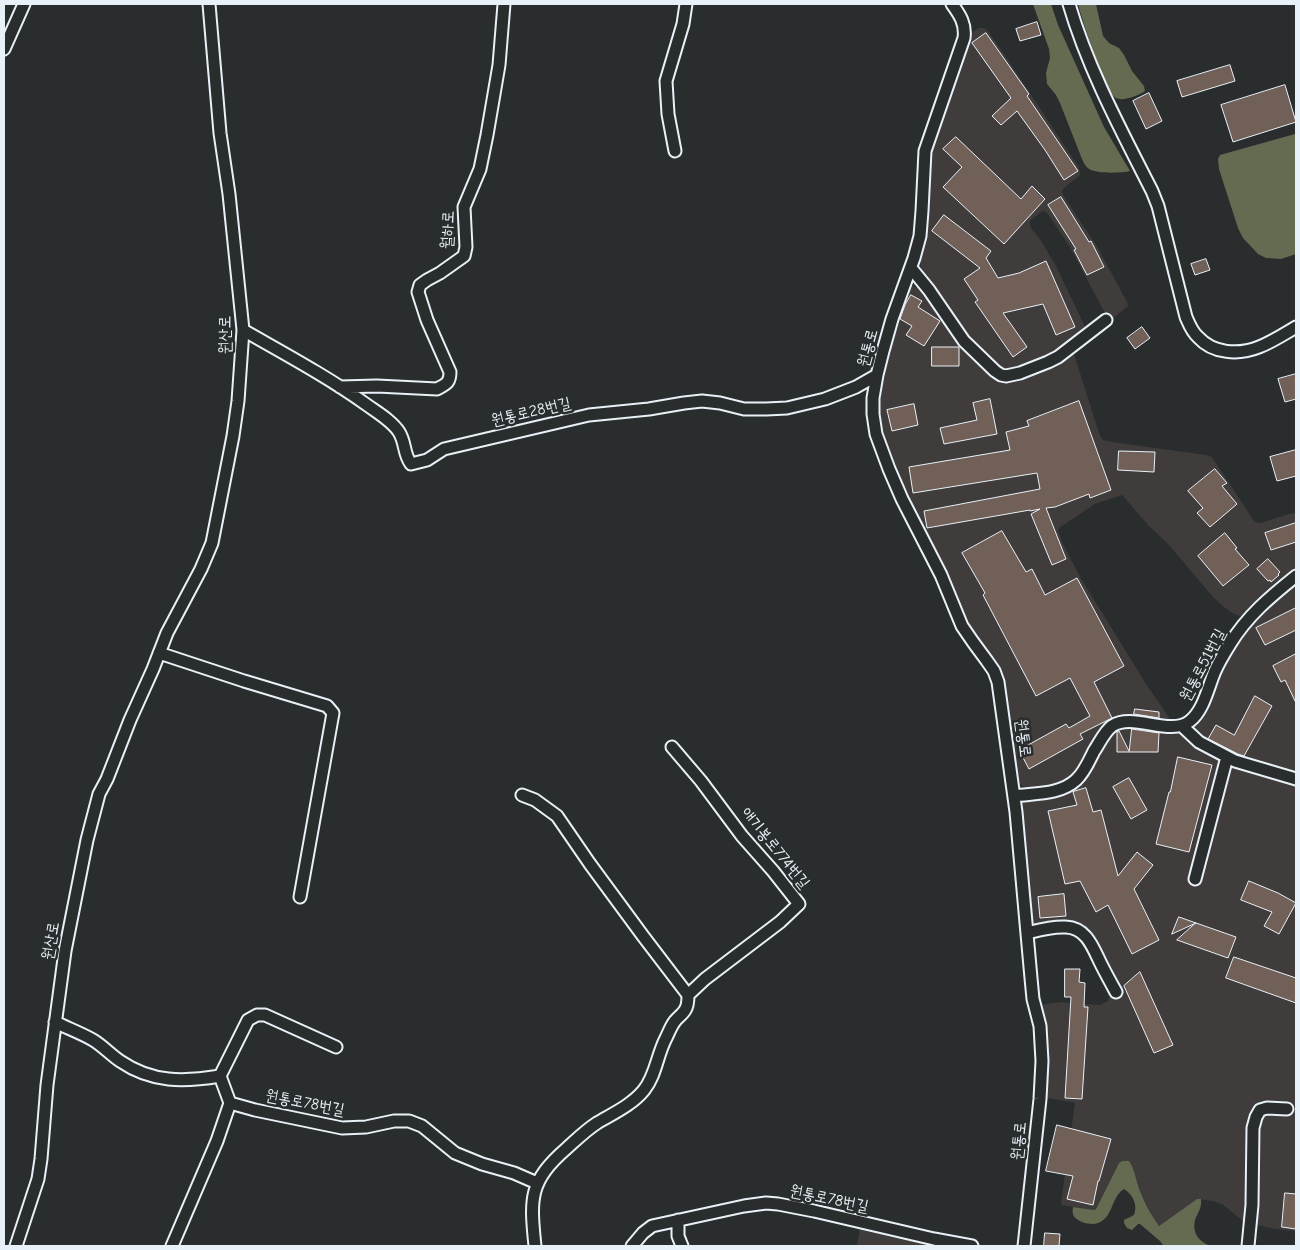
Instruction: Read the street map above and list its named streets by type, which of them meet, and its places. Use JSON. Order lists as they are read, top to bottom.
{
  "streets": {
    "street": [
      "월하로",
      "원산로",
      "원통로",
      "원통로28번길",
      "원통로51번길",
      "애기봉로774번길",
      "원통로78번길"
    ]
  },
  "crossings": [
    ["월하로", "원통로28번길"],
    ["원산로", "원통로28번길"],
    ["원통로", "원통로28번길"],
    ["원통로", "원통로51번길"],
    ["애기봉로774번길", "원통로78번길"]
  ]
}
